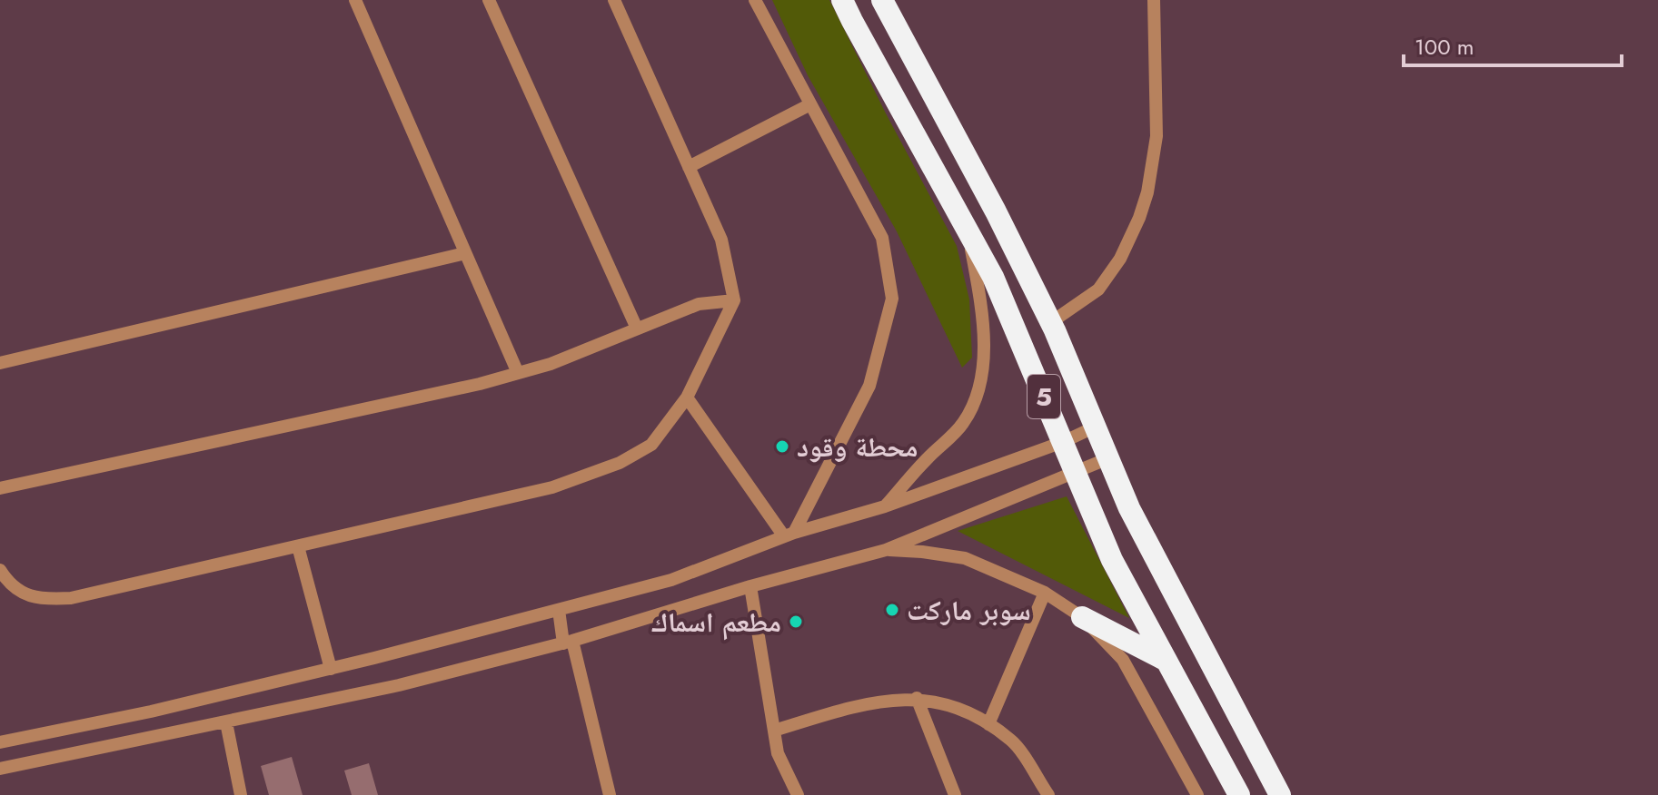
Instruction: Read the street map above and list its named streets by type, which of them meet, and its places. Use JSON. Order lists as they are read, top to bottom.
{
  "streets": {
    "highway": ["5"]
  },
  "places": ["محطة وقود", "سوبر ماركت", "مطعم اسماك"],
  "scale_bar": "100 m"
}
